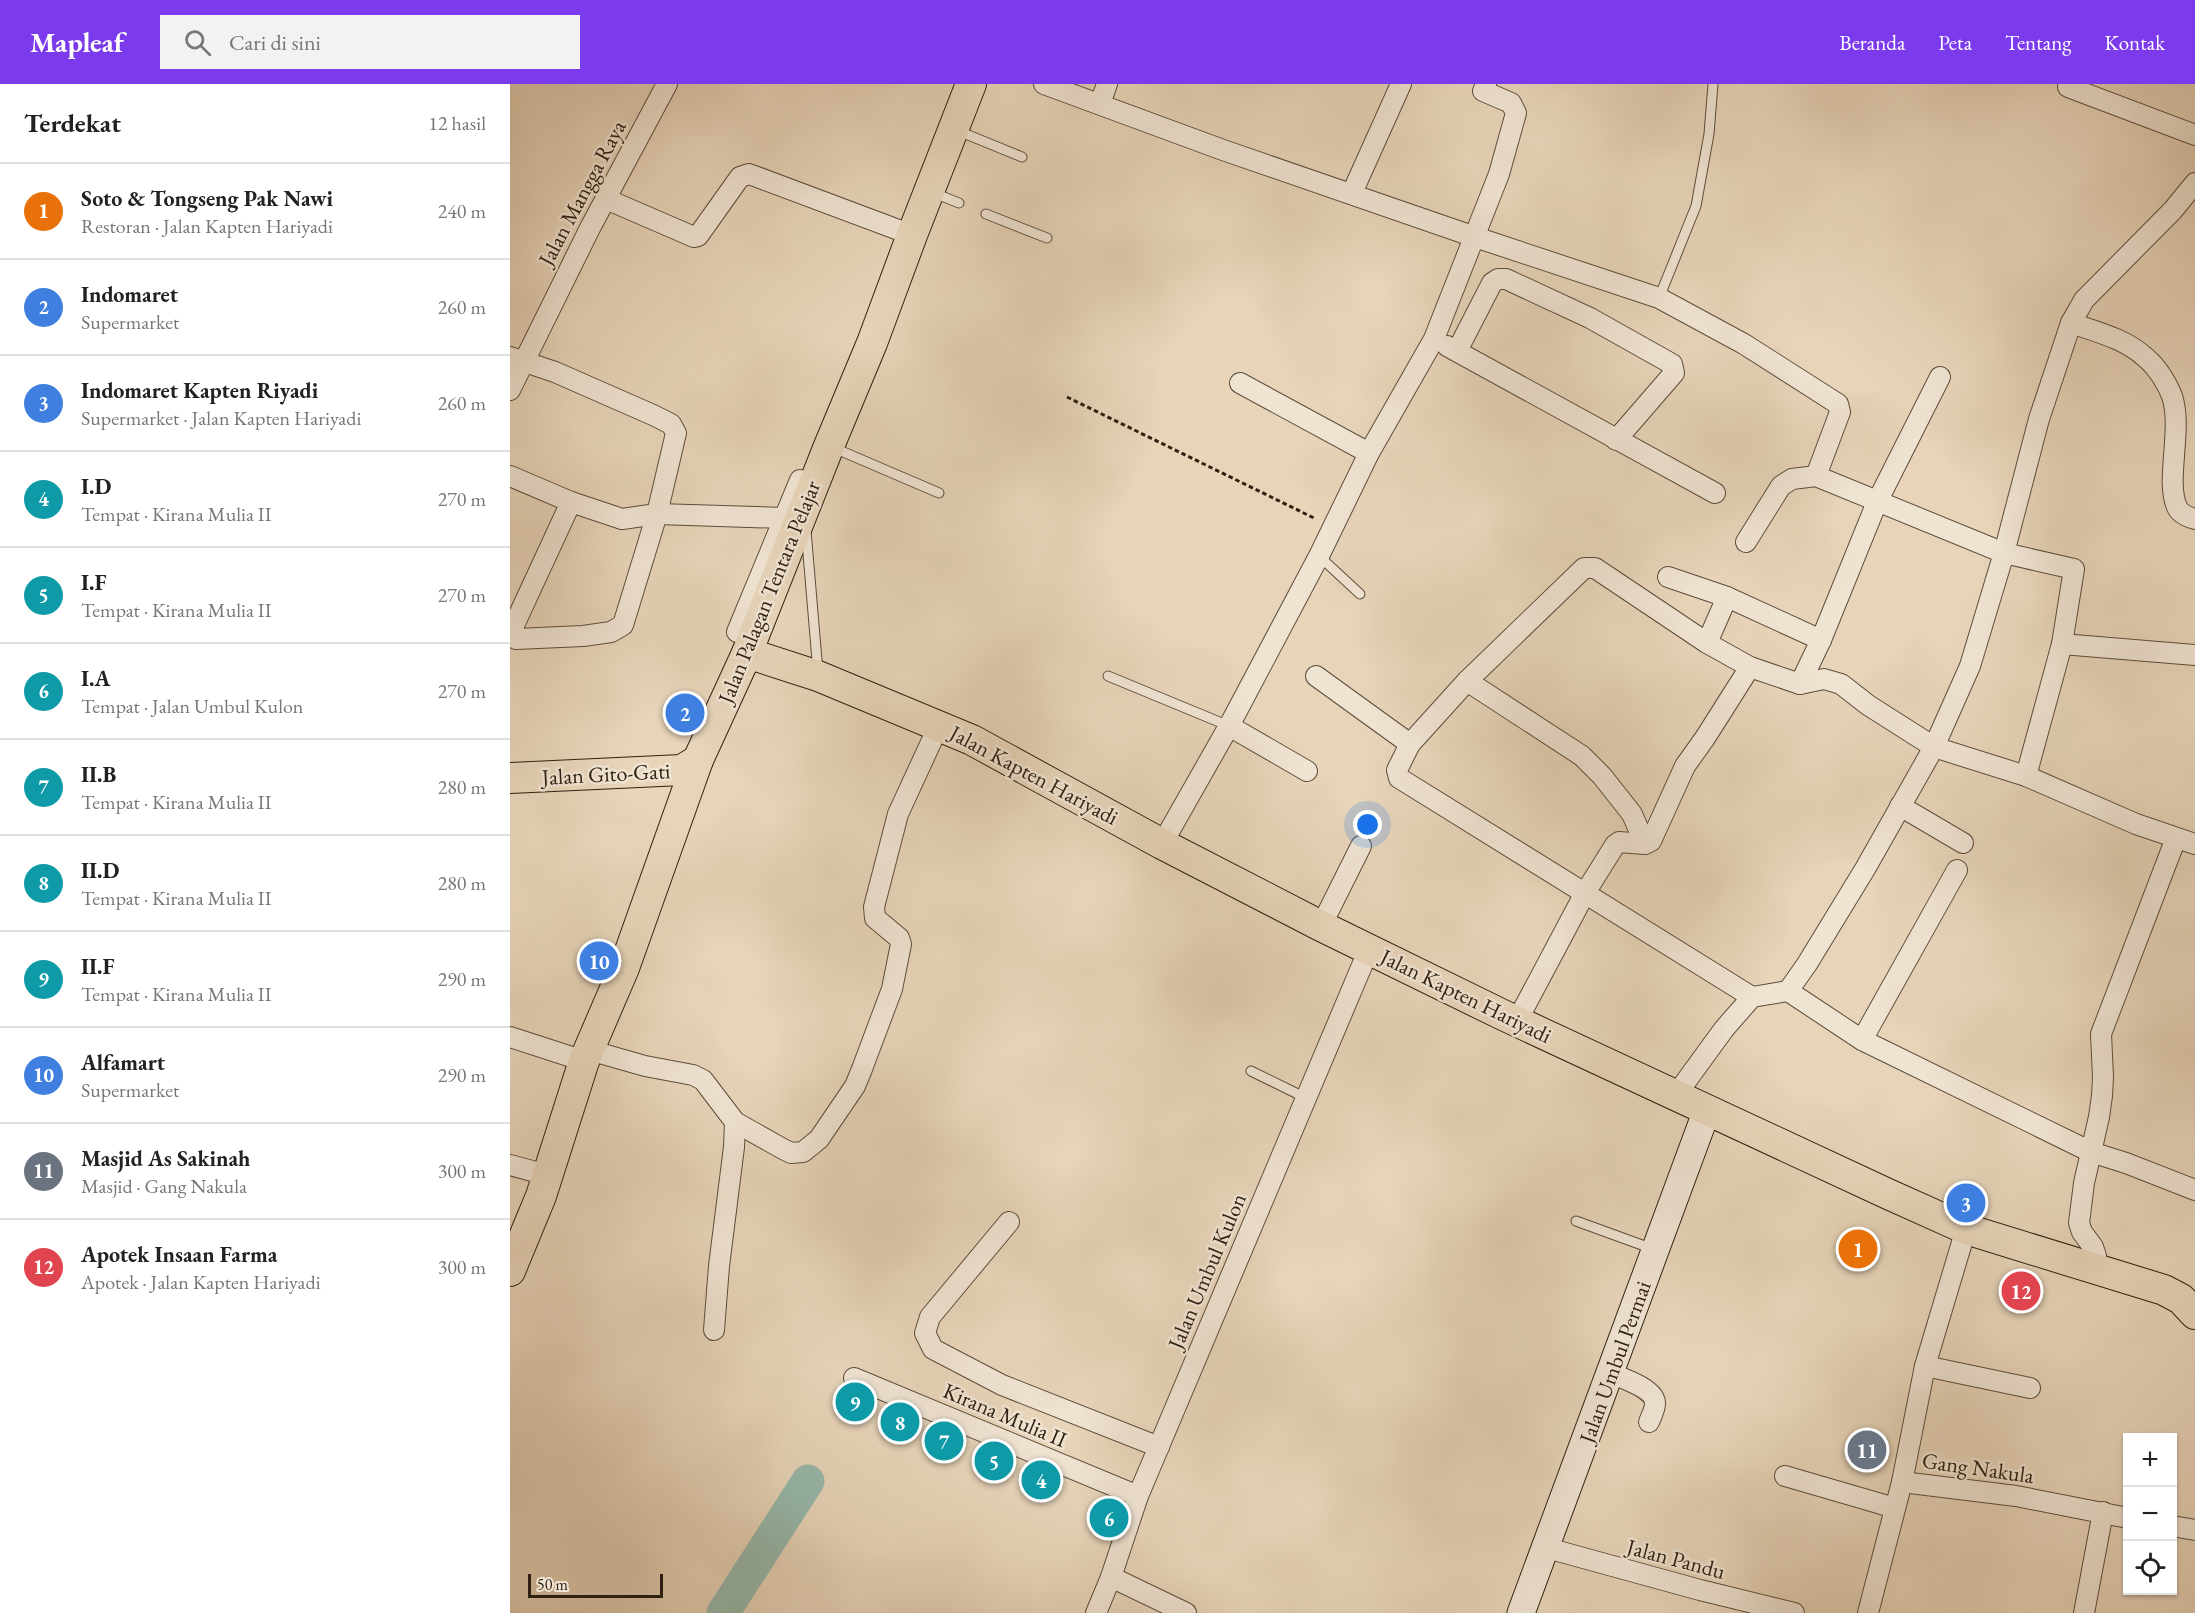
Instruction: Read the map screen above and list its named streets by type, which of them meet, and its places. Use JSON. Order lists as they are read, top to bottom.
{
  "streets": {
    "main road": [
      "Jalan Palagan Tentara Pelajar",
      "Jalan Gito-Gati",
      "Jalan Kapten Hariyadi",
      "Jalan Umbul Permai"
    ],
    "street": [
      "Jalan Mangga Raya",
      "Jalan Umbul Kulon",
      "Kirana Mulia II",
      "Gang Nakula",
      "Jalan Pandu"
    ]
  },
  "crossings": [
    ["Jalan Palagan Tentara Pelajar", "Jalan Gito-Gati"],
    ["Jalan Palagan Tentara Pelajar", "Jalan Kapten Hariyadi"],
    ["Jalan Kapten Hariyadi", "Jalan Umbul Kulon"],
    ["Jalan Kapten Hariyadi", "Jalan Umbul Permai"],
    ["Jalan Kapten Hariyadi", "Gang Nakula"],
    ["Jalan Umbul Kulon", "Kirana Mulia II"],
    ["Jalan Umbul Permai", "Jalan Pandu"]
  ],
  "scale_bar": "50 m",
  "page": {
    "header": "Mapleaf",
    "search": "Cari di sini",
    "nav": [
      "Beranda",
      "Peta",
      "Tentang",
      "Kontak"
    ],
    "heading": ["Terdekat", "12 hasil"],
    "list": [
      {
        "mark": "1",
        "name": "Soto & Tongseng Pak Nawi",
        "note": "Restoran · Jalan Kapten Hariyadi",
        "value": "240 m"
      },
      {
        "mark": "2",
        "name": "Indomaret",
        "note": "Supermarket",
        "value": "260 m"
      },
      {
        "mark": "3",
        "name": "Indomaret Kapten Riyadi",
        "note": "Supermarket · Jalan Kapten Hariyadi",
        "value": "260 m"
      },
      {
        "mark": "4",
        "name": "I.D",
        "note": "Tempat · Kirana Mulia II",
        "value": "270 m"
      },
      {
        "mark": "5",
        "name": "I.F",
        "note": "Tempat · Kirana Mulia II",
        "value": "270 m"
      },
      {
        "mark": "6",
        "name": "I.A",
        "note": "Tempat · Jalan Umbul Kulon",
        "value": "270 m"
      },
      {
        "mark": "7",
        "name": "II.B",
        "note": "Tempat · Kirana Mulia II",
        "value": "280 m"
      },
      {
        "mark": "8",
        "name": "II.D",
        "note": "Tempat · Kirana Mulia II",
        "value": "280 m"
      },
      {
        "mark": "9",
        "name": "II.F",
        "note": "Tempat · Kirana Mulia II",
        "value": "290 m"
      },
      {
        "mark": "10",
        "name": "Alfamart",
        "note": "Supermarket",
        "value": "290 m"
      },
      {
        "mark": "11",
        "name": "Masjid As Sakinah",
        "note": "Masjid · Gang Nakula",
        "value": "300 m"
      },
      {
        "mark": "12",
        "name": "Apotek Insaan Farma",
        "note": "Apotek · Jalan Kapten Hariyadi",
        "value": "300 m"
      }
    ],
    "pins": [
      "2",
      "10",
      "3",
      "1",
      "12",
      "9",
      "8",
      "7",
      "11",
      "5",
      "4",
      "6"
    ],
    "map_buttons": ["+", "−"],
    "scale": "50 m"
  }
}
